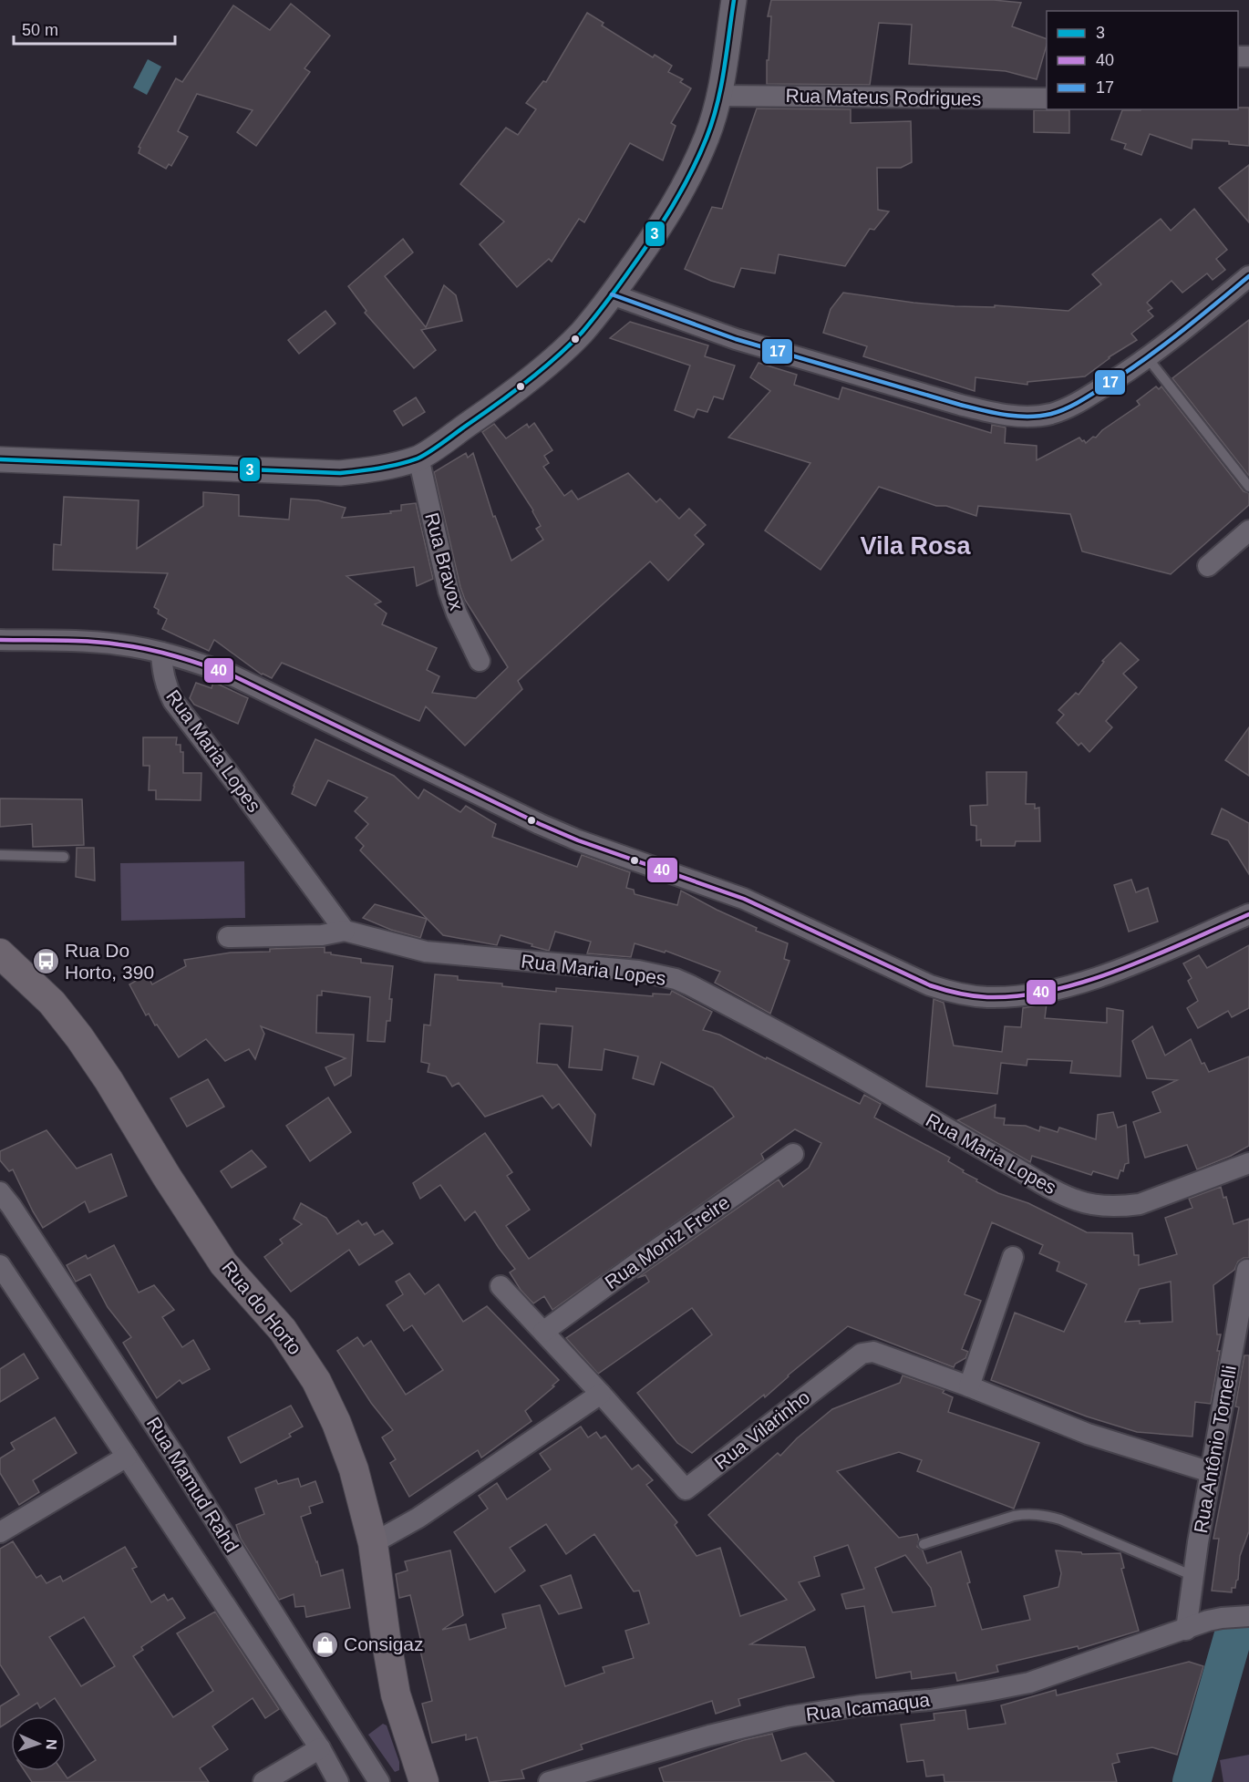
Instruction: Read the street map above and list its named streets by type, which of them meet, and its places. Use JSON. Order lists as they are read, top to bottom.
{
  "streets": {
    "main road": ["Rua do Horto"],
    "street": [
      "Rua Mateus Rodrigues",
      "Rua Bravox",
      "Rua Maria Lopes",
      "Rua Moniz Freire",
      "Rua Vilarinho",
      "Rua Antônio Tornelli",
      "Rua Mamud Rahd",
      "Rua Icamaqua"
    ]
  },
  "crossings": [
    ["Rua Vilarinho", "Rua Antônio Tornelli"],
    ["Rua Antônio Tornelli", "Rua Icamaqua"]
  ],
  "districts": ["Vila Rosa"],
  "places": {
    "bus stop": ["Rua Do Horto, 390"],
    "shop": ["Consigaz"]
  },
  "lines": ["transit line 3", "transit line 17", "transit line 40"],
  "legend": ["3", "40", "17"],
  "scale_bar": "50 m",
  "north": "right"
}
